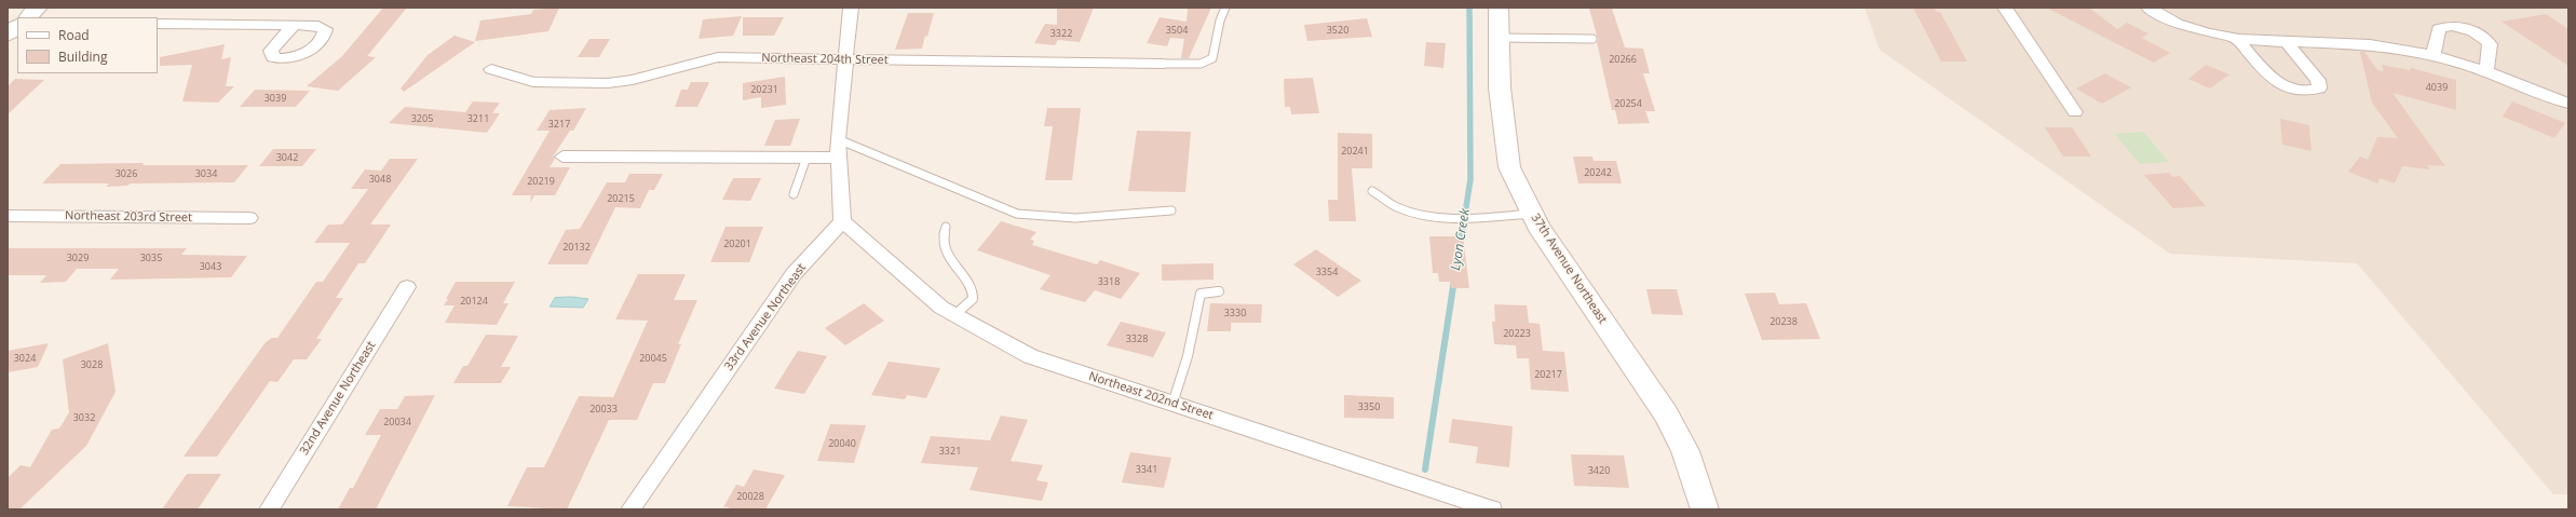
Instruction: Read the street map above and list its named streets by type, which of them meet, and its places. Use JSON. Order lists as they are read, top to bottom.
{
  "streets": {
    "street": [
      "Northeast 204th Street",
      "Northeast 203rd Street",
      "37th Avenue Northeast",
      "33rd Avenue Northeast",
      "Northeast 202nd Street",
      "32nd Avenue Northeast"
    ]
  },
  "crossings": [
    ["33rd Avenue Northeast", "Northeast 202nd Street"]
  ],
  "water": ["Lyon Creek"],
  "house_numbers": [
    "3504",
    "3520",
    "3322",
    "20266",
    "4039",
    "20231",
    "3039",
    "20254",
    "3205",
    "3211",
    "3217",
    "20241",
    "3042",
    "20242",
    "3026",
    "3034",
    "3048",
    "20219",
    "20215",
    "20201",
    "20132",
    "3029",
    "3035",
    "3043",
    "3354",
    "3318",
    "20124",
    "3330",
    "20238",
    "20223",
    "3328",
    "3024",
    "20045",
    "3028",
    "20217",
    "3350",
    "20033",
    "3032",
    "20034",
    "20040",
    "3321",
    "3341",
    "3420",
    "20028"
  ],
  "legend": ["Road", "Building"]
}
